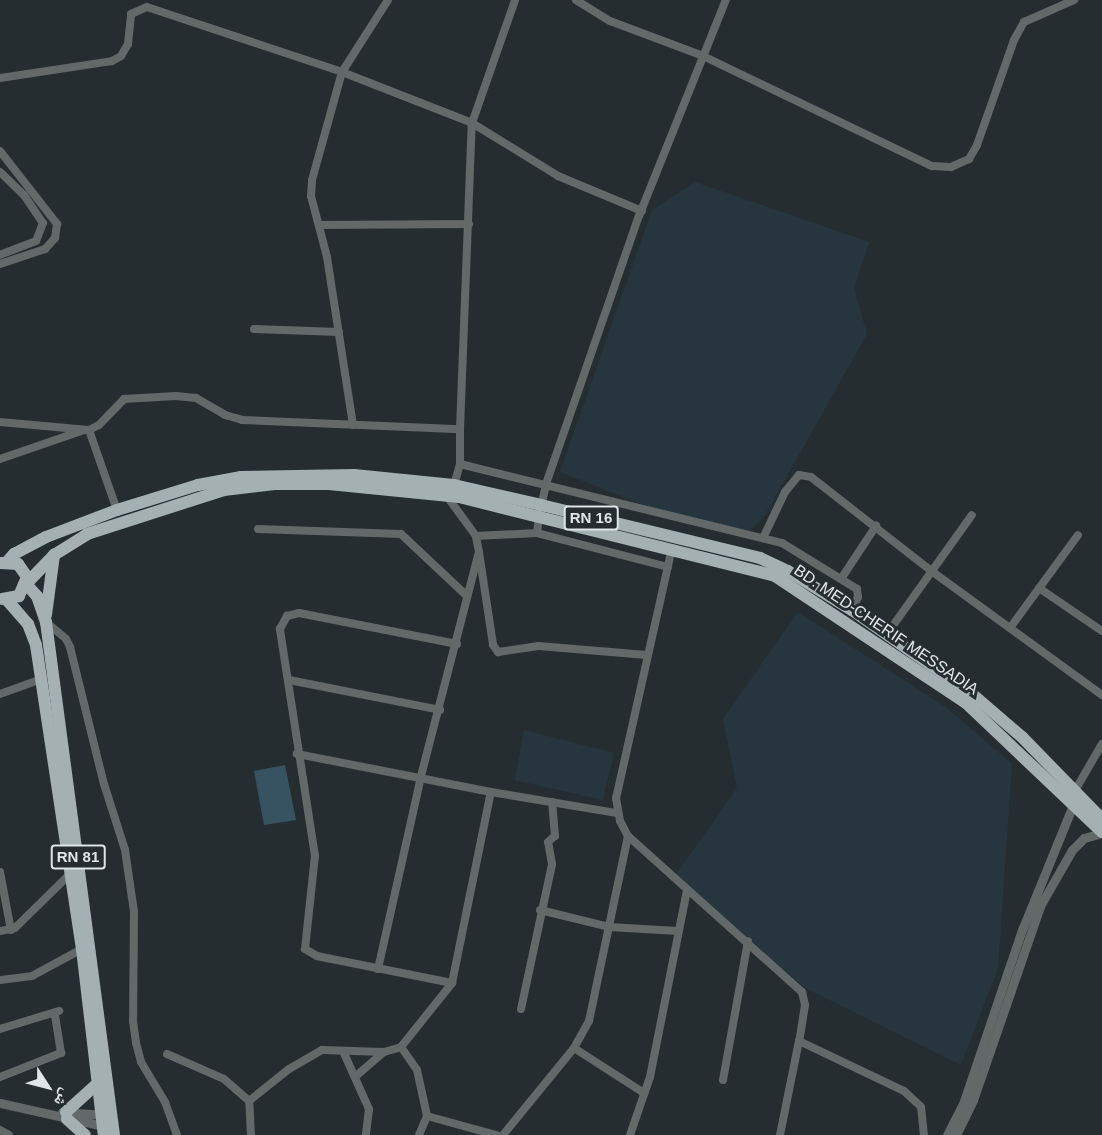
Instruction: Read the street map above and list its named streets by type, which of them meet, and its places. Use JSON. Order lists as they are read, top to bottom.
{
  "streets": {
    "highway": ["RN 16", "BD. MED-CHERIF MESSADIA", "RN 81"]
  },
  "crossings": [
    ["BD. MED-CHERIF MESSADIA", "RN 81"]
  ],
  "north": "bottom right"
}
